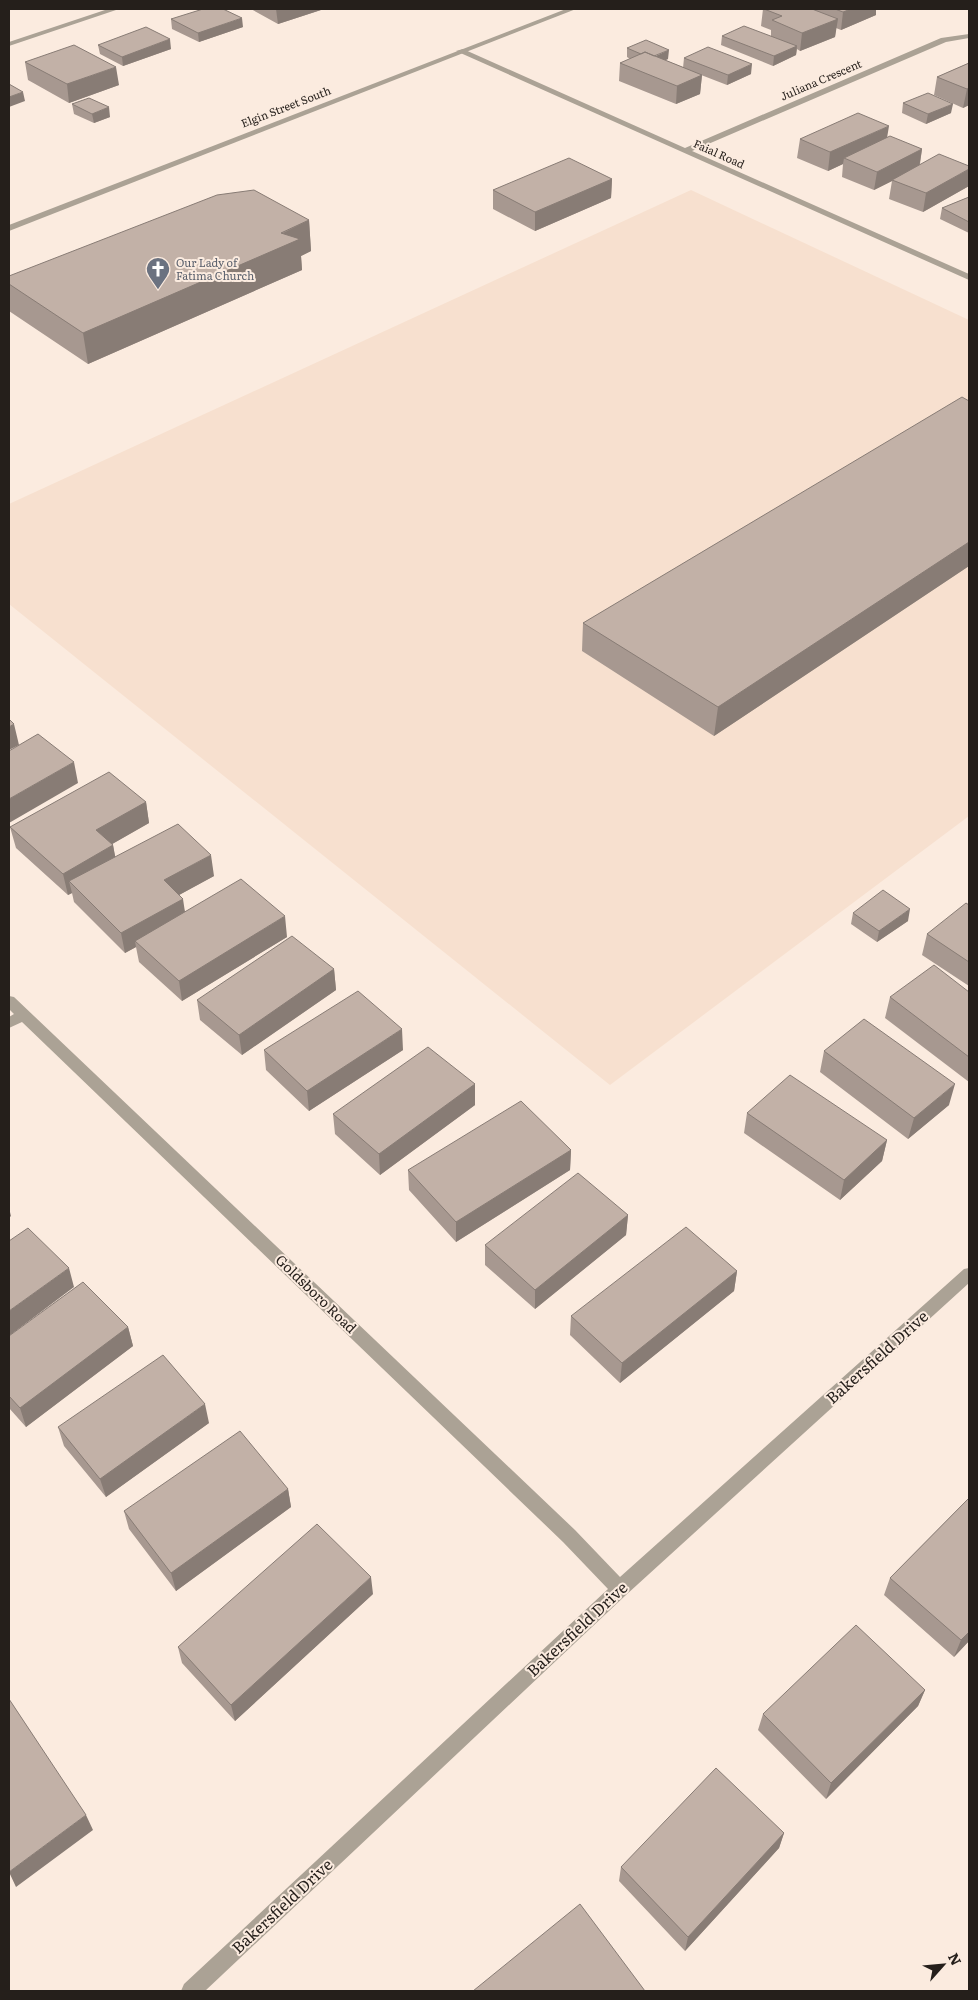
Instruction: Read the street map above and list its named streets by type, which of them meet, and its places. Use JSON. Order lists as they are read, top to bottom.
{
  "streets": {
    "street": [
      "Juliana Crescent",
      "Elgin Street South",
      "Faial Road",
      "Goldsboro Road",
      "Bakersfield Drive"
    ]
  },
  "crossings": [
    ["Juliana Crescent", "Faial Road"],
    ["Elgin Street South", "Faial Road"],
    ["Goldsboro Road", "Bakersfield Drive"]
  ],
  "places": {
    "church": ["Our Lady of Fatima Church"]
  },
  "north": "top right"
}
